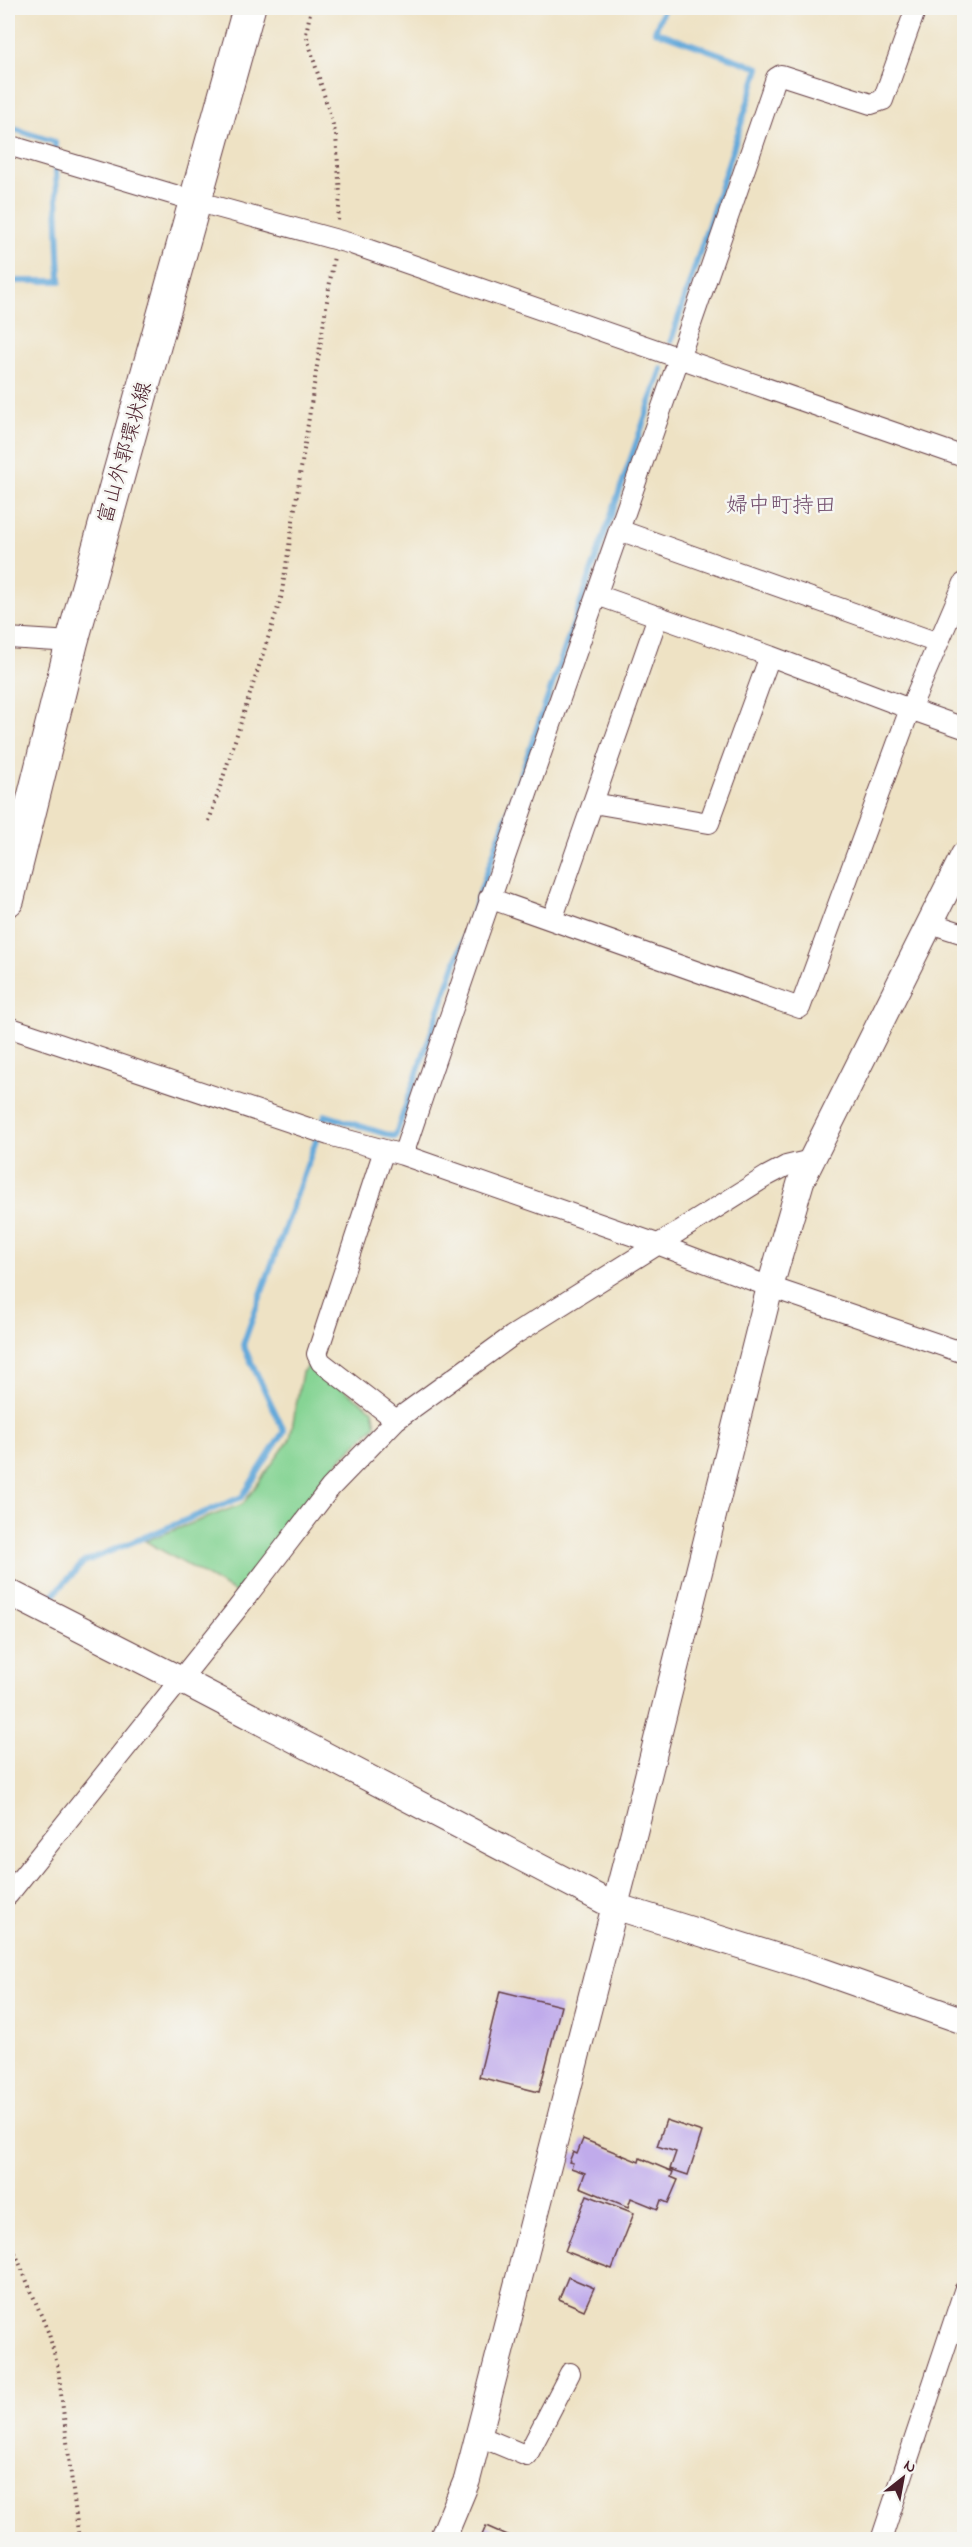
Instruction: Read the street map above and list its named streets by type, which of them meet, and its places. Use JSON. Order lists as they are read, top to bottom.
{
  "streets": {
    "main road": ["富山外郭環状線"]
  },
  "districts": ["婦中町持田"],
  "north": "top right"
}
